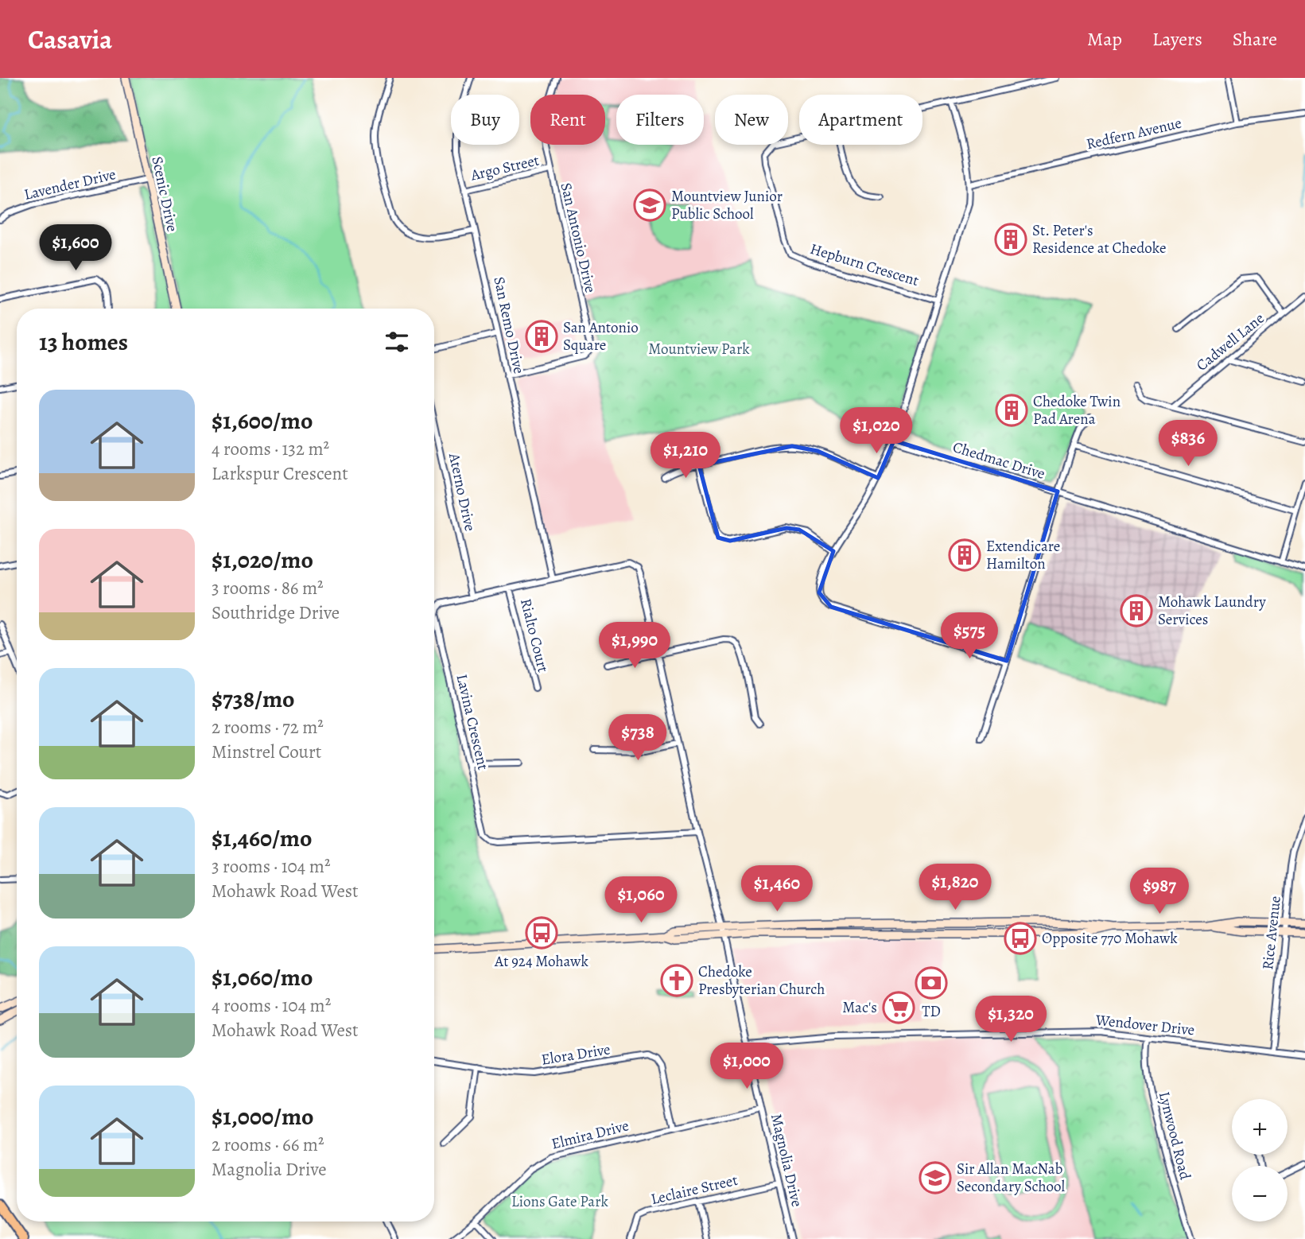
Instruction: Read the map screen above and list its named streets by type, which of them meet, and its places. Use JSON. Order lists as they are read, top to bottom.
{
  "streets": {
    "main road": ["Scenic Drive"],
    "street": [
      "Redfern Avenue",
      "Argo Street",
      "Lavender Drive",
      "San Antonio Drive",
      "Hepburn Crescent",
      "San Remo Drive",
      "Cadwell Lane",
      "Chedmac Drive",
      "Aterno Drive",
      "Rialto Court",
      "Lavina Crescent",
      "Rice Avenue",
      "Wendover Drive",
      "Elora Drive",
      "Elmira Drive",
      "Lynwood Road",
      "Magnolia Drive",
      "Leclaire Street"
    ]
  },
  "crossings": [
    ["Argo Street", "San Antonio Drive"],
    ["Argo Street", "San Remo Drive"],
    ["Lavender Drive", "Scenic Drive"],
    ["San Antonio Drive", "San Remo Drive"],
    ["San Remo Drive", "Lavina Crescent"],
    ["Aterno Drive", "Lavina Crescent"],
    ["Rialto Court", "Lavina Crescent"],
    ["Lavina Crescent", "Magnolia Drive"],
    ["Rice Avenue", "Wendover Drive"],
    ["Wendover Drive", "Lynwood Road"],
    ["Wendover Drive", "Magnolia Drive"],
    ["Elora Drive", "Elmira Drive"],
    ["Elmira Drive", "Magnolia Drive"],
    ["Magnolia Drive", "Leclaire Street"]
  ],
  "parks": ["Mountview Park", "Lions Gate Park"],
  "places": {
    "school or university": ["Mountview Junior Public School", "Sir Allan MacNab Secondary School"],
    "building": [
      "St. Peter's Residence at Chedoke",
      "San Antonio Square",
      "Chedoke Twin Pad Arena",
      "Extendicare Hamilton",
      "Mohawk Laundry Services"
    ],
    "bus stop": ["At 924 Mohawk", "Opposite 770 Mohawk"],
    "church": ["Chedoke Presbyterian Church"],
    "bank": ["TD"],
    "supermarket": ["Mac's"]
  },
  "page": {
    "header": "Casavia",
    "nav": ["Map", "Layers", "Share"],
    "chip": [
      "Buy",
      "Rent",
      "Filters",
      "New",
      "Apartment"
    ],
    "price": [
      "$1,600",
      "$1,020",
      "$836",
      "$1,210",
      "$575",
      "$1,990",
      "$738",
      "$1,820",
      "$1,460",
      "$987",
      "$1,060",
      "$1,320",
      "$1,000"
    ],
    "heading": "13 homes",
    "list": [
      {
        "name": "$1,600/mo",
        "note": "4 rooms · 132 m² · Larkspur Crescent"
      },
      {
        "name": "$1,020/mo",
        "note": "3 rooms · 86 m² · Southridge Drive"
      },
      {
        "name": "$738/mo",
        "note": "2 rooms · 72 m² · Minstrel Court"
      },
      {
        "name": "$1,460/mo",
        "note": "3 rooms · 104 m² · Mohawk Road West"
      },
      {
        "name": "$1,060/mo",
        "note": "4 rooms · 104 m² · Mohawk Road West"
      },
      {
        "name": "$1,000/mo",
        "note": "2 rooms · 66 m² · Magnolia Drive"
      }
    ],
    "map_buttons": ["+", "−"]
  }
}
